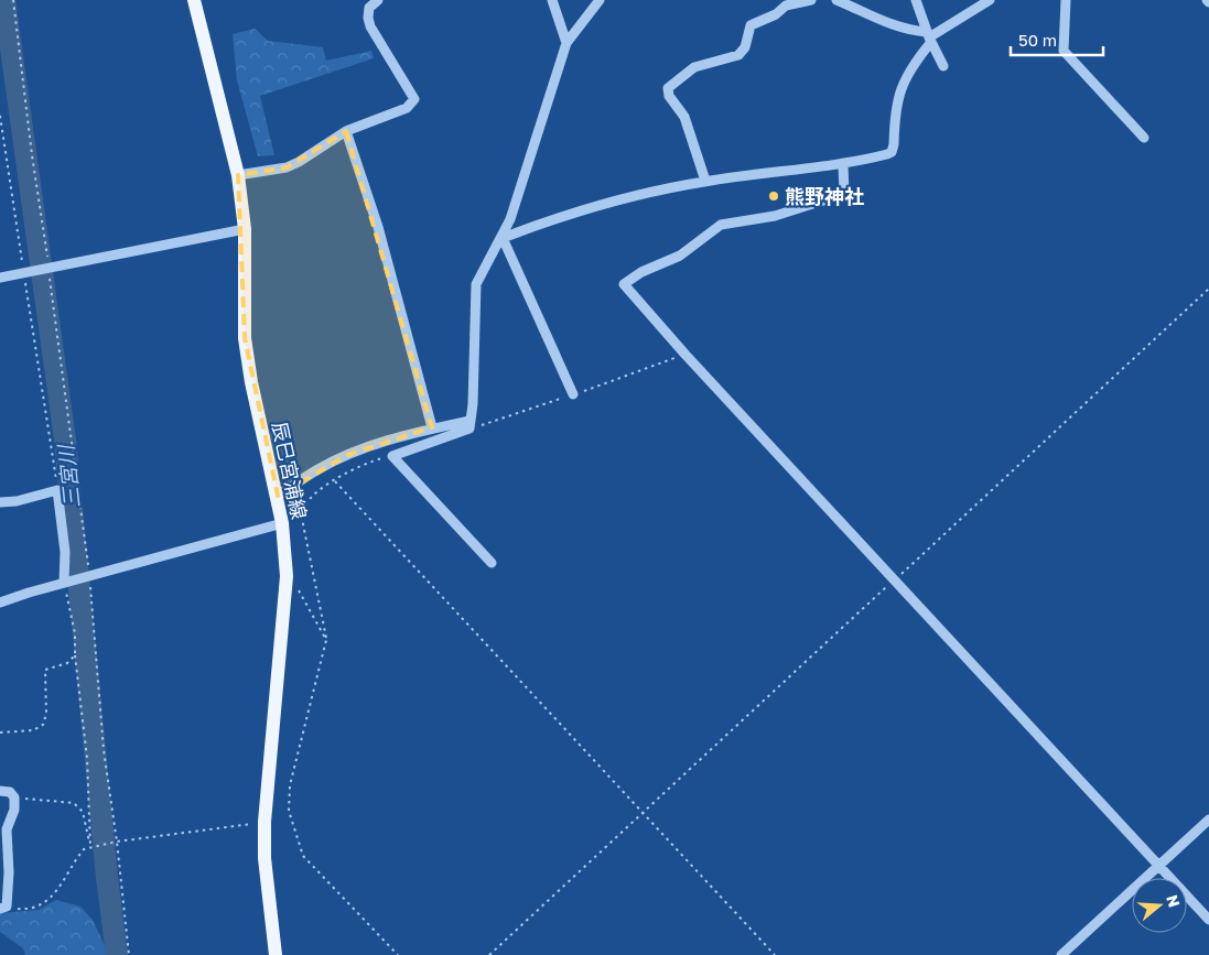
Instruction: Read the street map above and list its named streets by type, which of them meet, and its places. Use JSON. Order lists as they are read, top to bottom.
{
  "streets": {
    "main road": ["辰巳宮浦線"]
  },
  "water": ["三宮川"],
  "places": ["熊野神社"],
  "scale_bar": "50 m",
  "north": "right"
}
